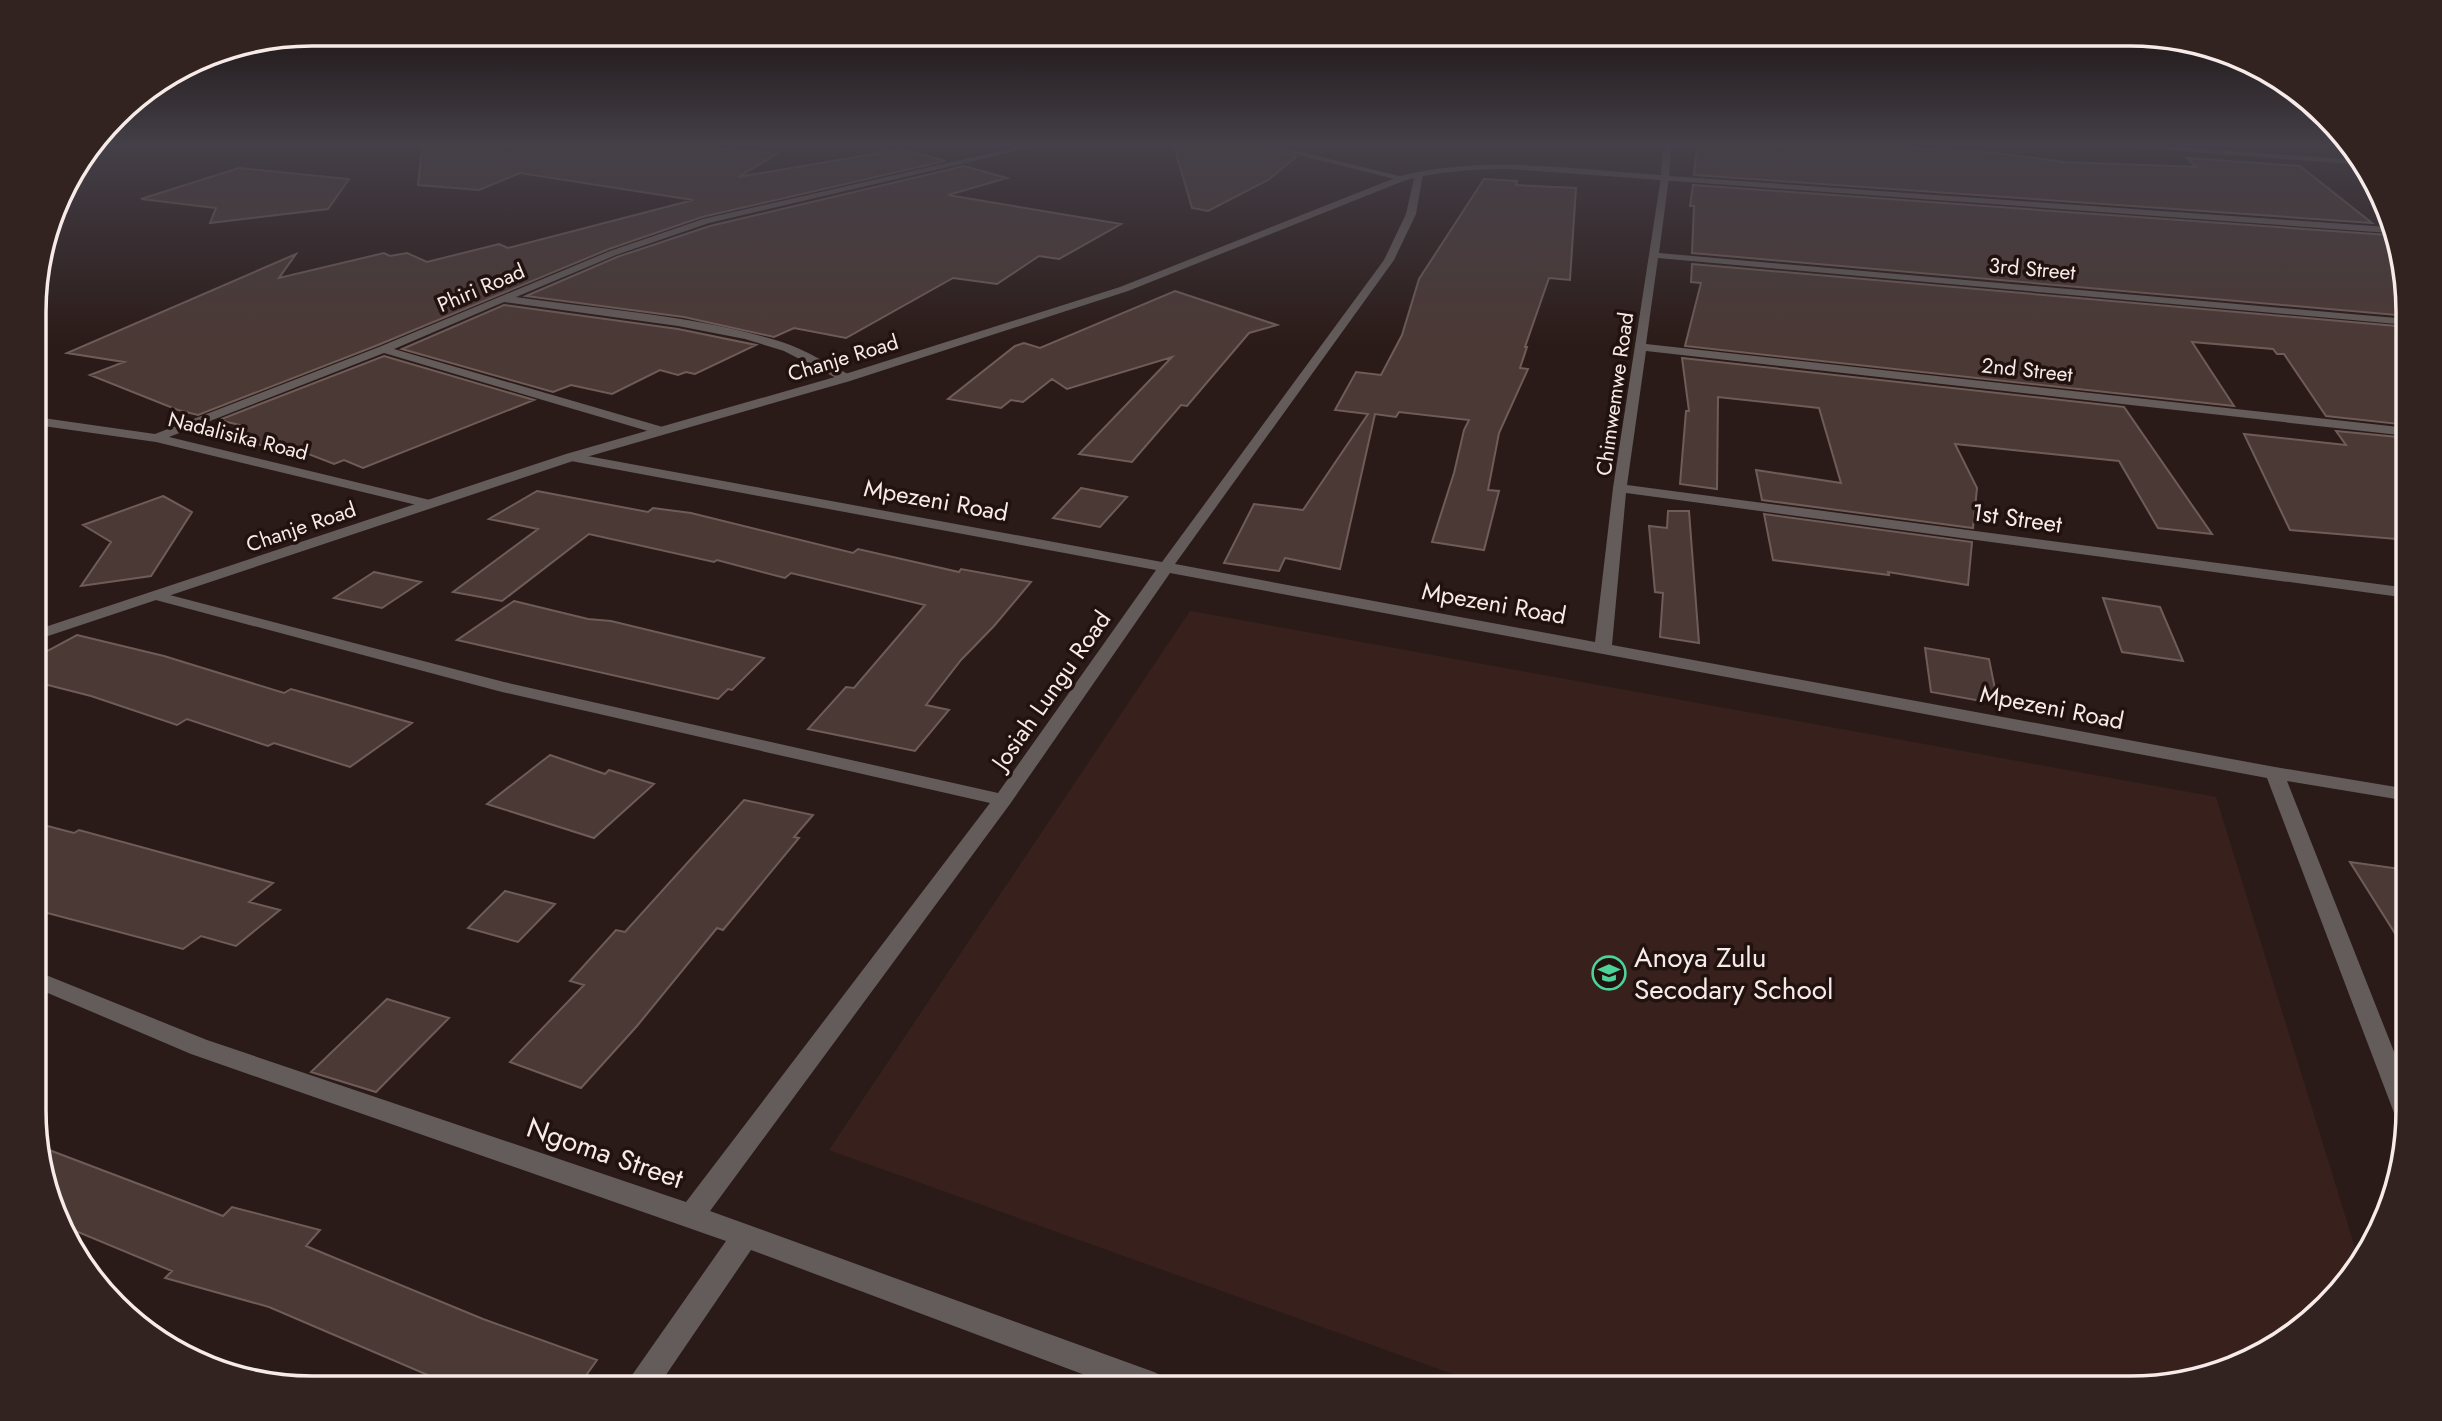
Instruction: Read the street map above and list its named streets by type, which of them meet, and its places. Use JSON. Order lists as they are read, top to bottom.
{
  "streets": {
    "street": [
      "3rd Street",
      "Phiri Road",
      "Chanje Road",
      "2nd Street",
      "Chimwemwe Road",
      "Nadalisika Road",
      "Mpezeni Road",
      "1st Street",
      "Josiah Lungu Road",
      "Ngoma Street"
    ]
  },
  "crossings": [
    ["3rd Street", "Chimwemwe Road"],
    ["Phiri Road", "Nadalisika Road"],
    ["Chanje Road", "Nadalisika Road"],
    ["Chanje Road", "Mpezeni Road"],
    ["2nd Street", "Chimwemwe Road"],
    ["Chimwemwe Road", "Mpezeni Road"],
    ["Chimwemwe Road", "1st Street"],
    ["Mpezeni Road", "Josiah Lungu Road"],
    ["Josiah Lungu Road", "Ngoma Street"]
  ],
  "places": {
    "school or university": ["Anoya Zulu Secodary School"]
  }
}
